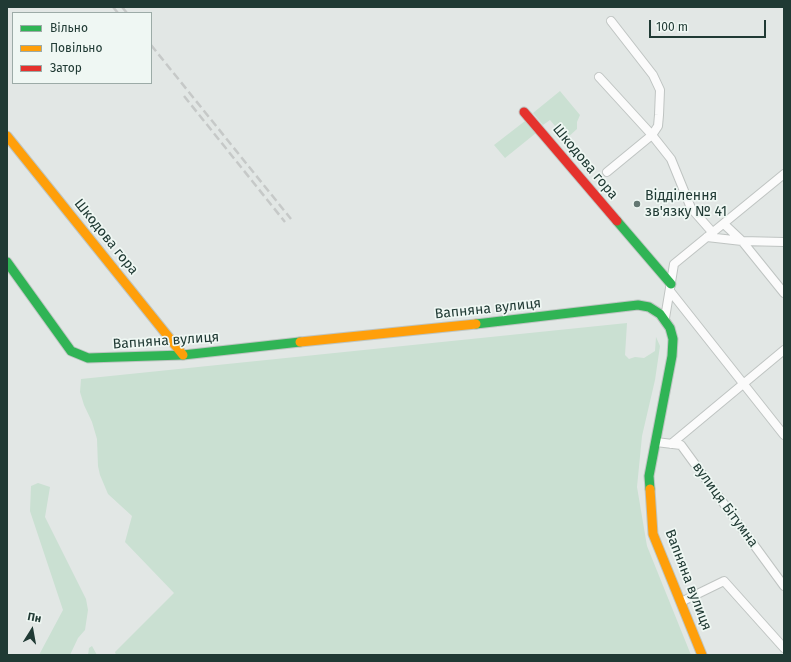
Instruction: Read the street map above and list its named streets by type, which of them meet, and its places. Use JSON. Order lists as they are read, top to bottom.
{
  "streets": {
    "street": ["Шкодова гора", "Вапняна вулиця", "вулиця Бітумна"]
  },
  "crossings": [
    ["Шкодова гора", "Вапняна вулиця"],
    ["Вапняна вулиця", "вулиця Бітумна"]
  ],
  "places": ["Відділення зв'язку № 41"],
  "legend": ["Вільно", "Повільно", "Затор"],
  "scale_bar": "100 m",
  "north": "top"
}
